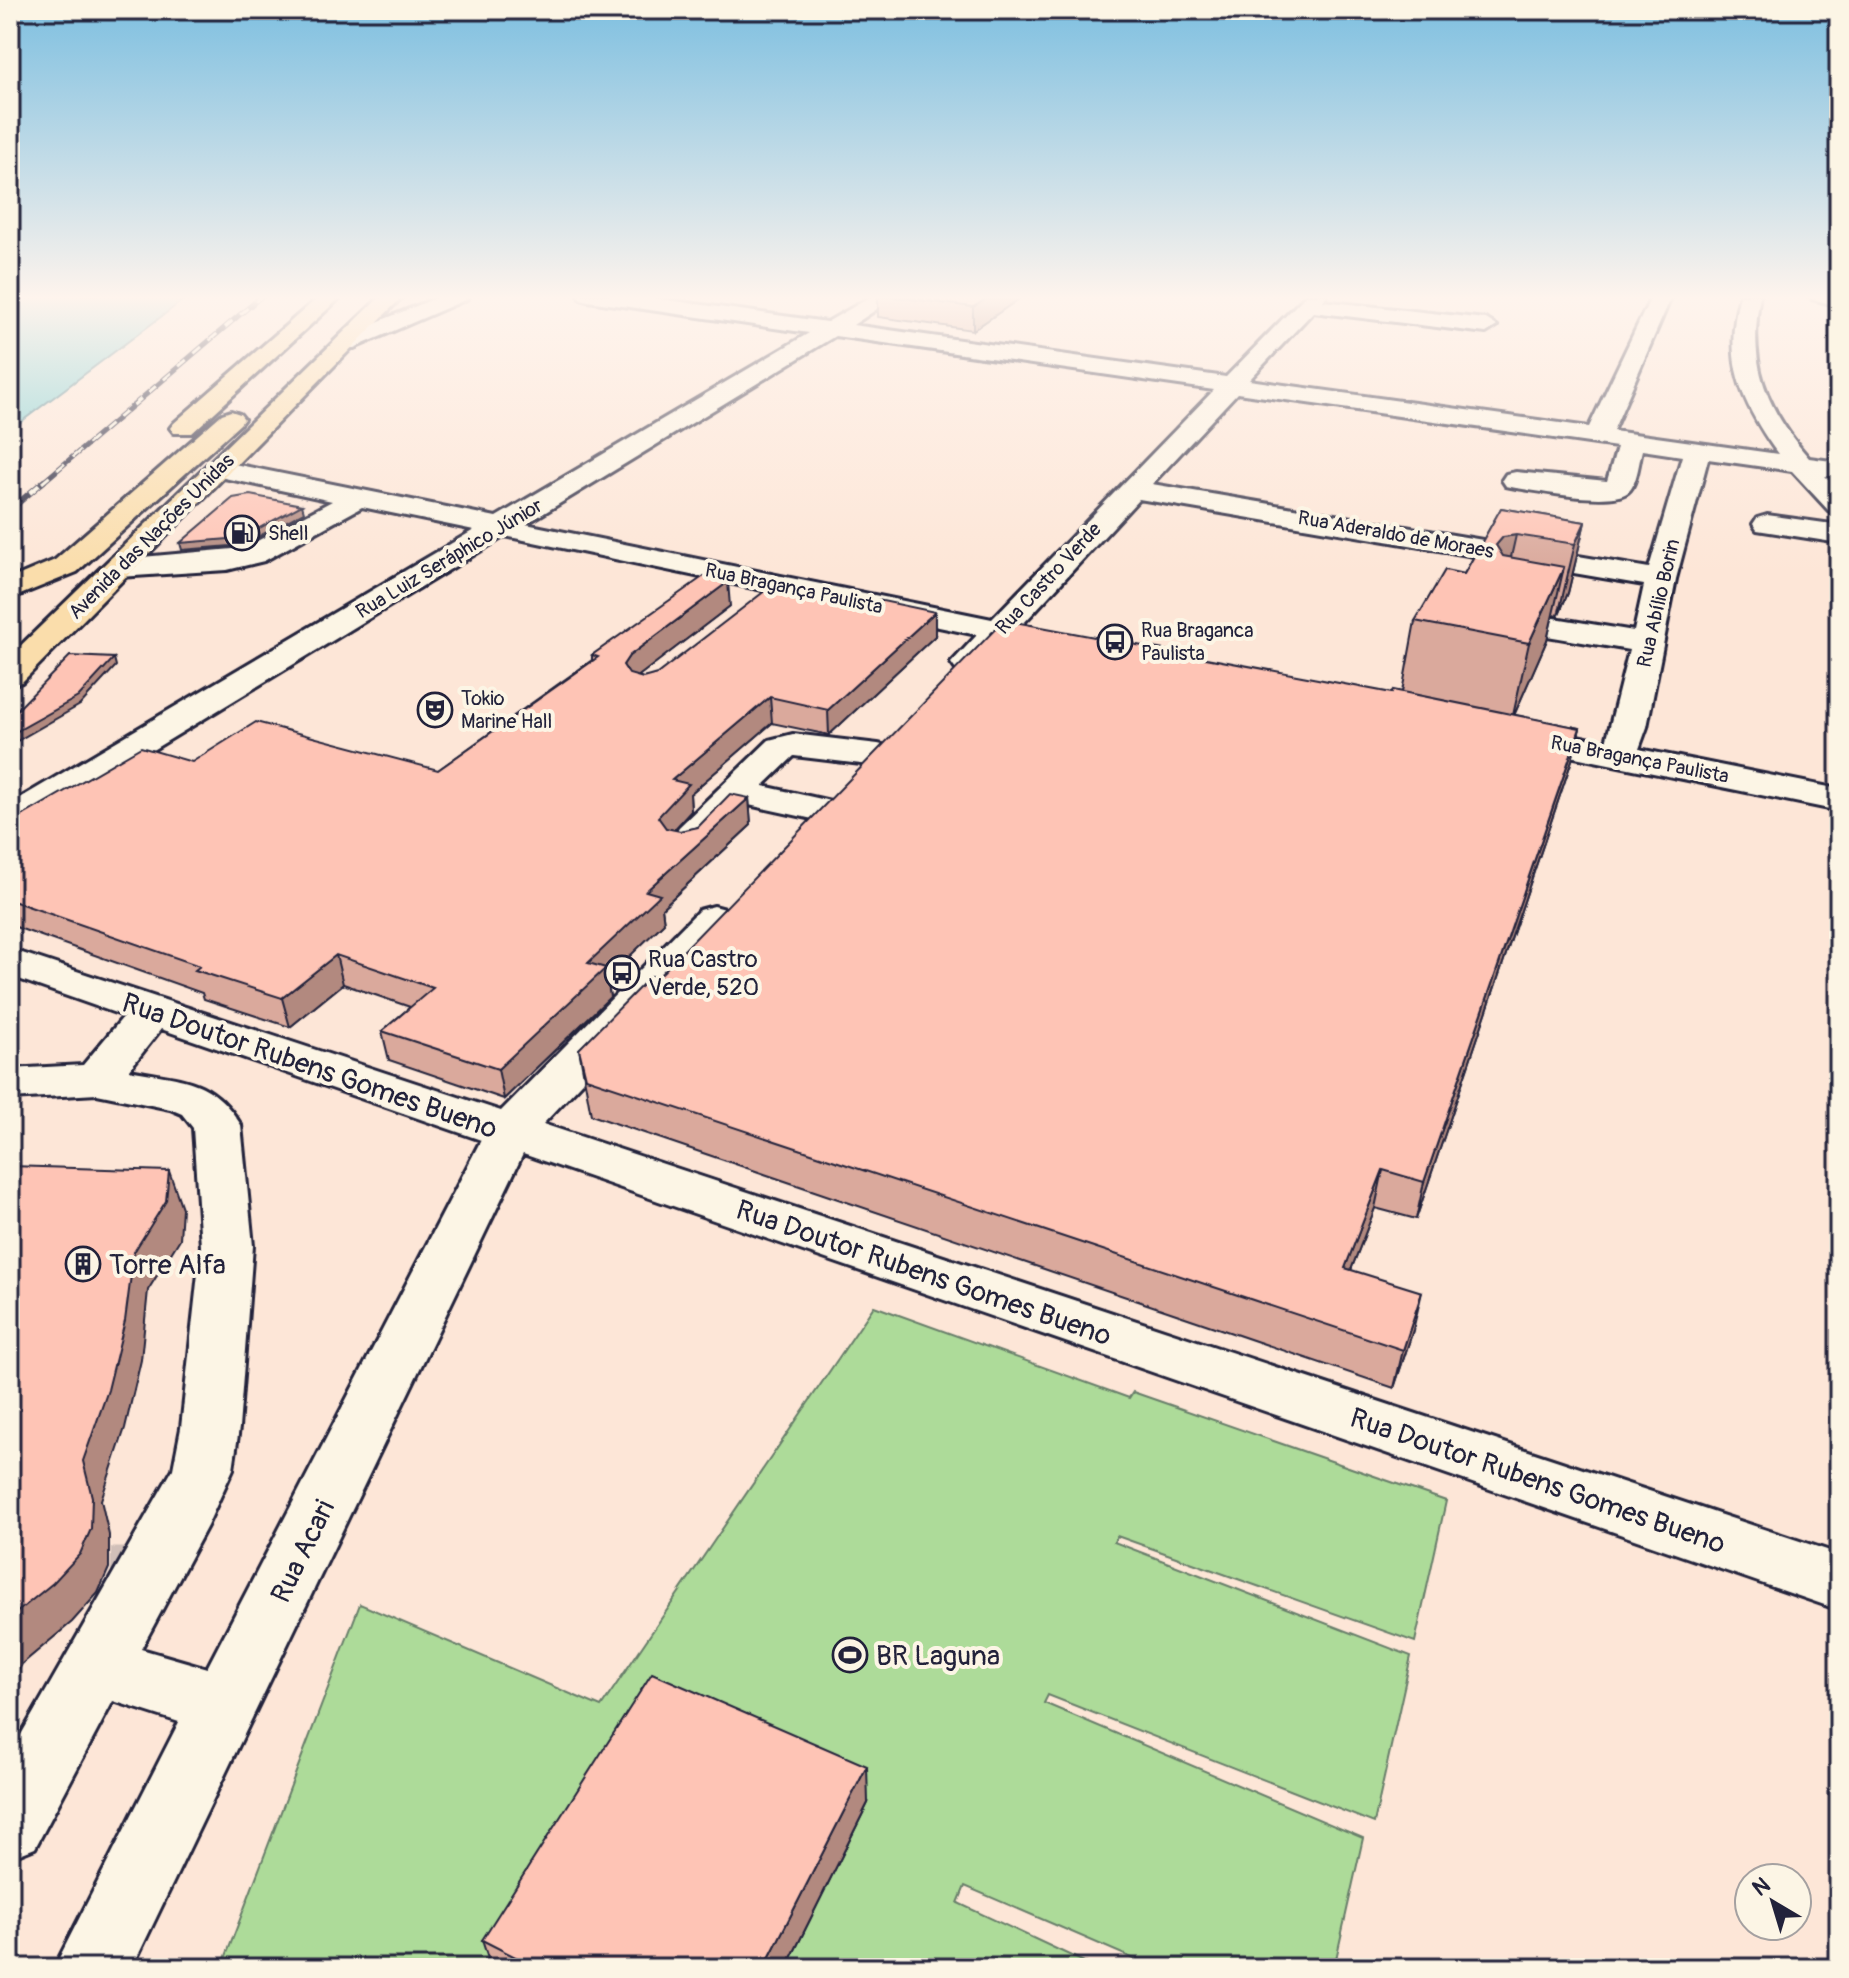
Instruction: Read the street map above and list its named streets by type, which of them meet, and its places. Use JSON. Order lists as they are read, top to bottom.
{
  "streets": {
    "main road": ["Avenida das Nações Unidas"],
    "street": [
      "Rua Aderaldo de Moraes",
      "Rua Luiz Seráphico Júnior",
      "Rua Castro Verde",
      "Rua Bragança Paulista",
      "Rua Abílio Borin",
      "Rua Doutor Rubens Gomes Bueno",
      "Rua Acari"
    ]
  },
  "crossings": [
    ["Rua Aderaldo de Moraes", "Rua Castro Verde"],
    ["Rua Aderaldo de Moraes", "Rua Abílio Borin"],
    ["Rua Luiz Seráphico Júnior", "Rua Bragança Paulista"],
    ["Rua Castro Verde", "Rua Bragança Paulista"],
    ["Rua Bragança Paulista", "Rua Abílio Borin"],
    ["Rua Doutor Rubens Gomes Bueno", "Rua Acari"]
  ],
  "places": {
    "fuel station": ["Shell"],
    "bus stop": ["Rua Braganca Paulista", "Rua Castro Verde, 520"],
    "theatre": ["Tokio Marine Hall"],
    "building": ["Torre Alfa"],
    "sports": ["BR Laguna"]
  },
  "north": "top left"
}
